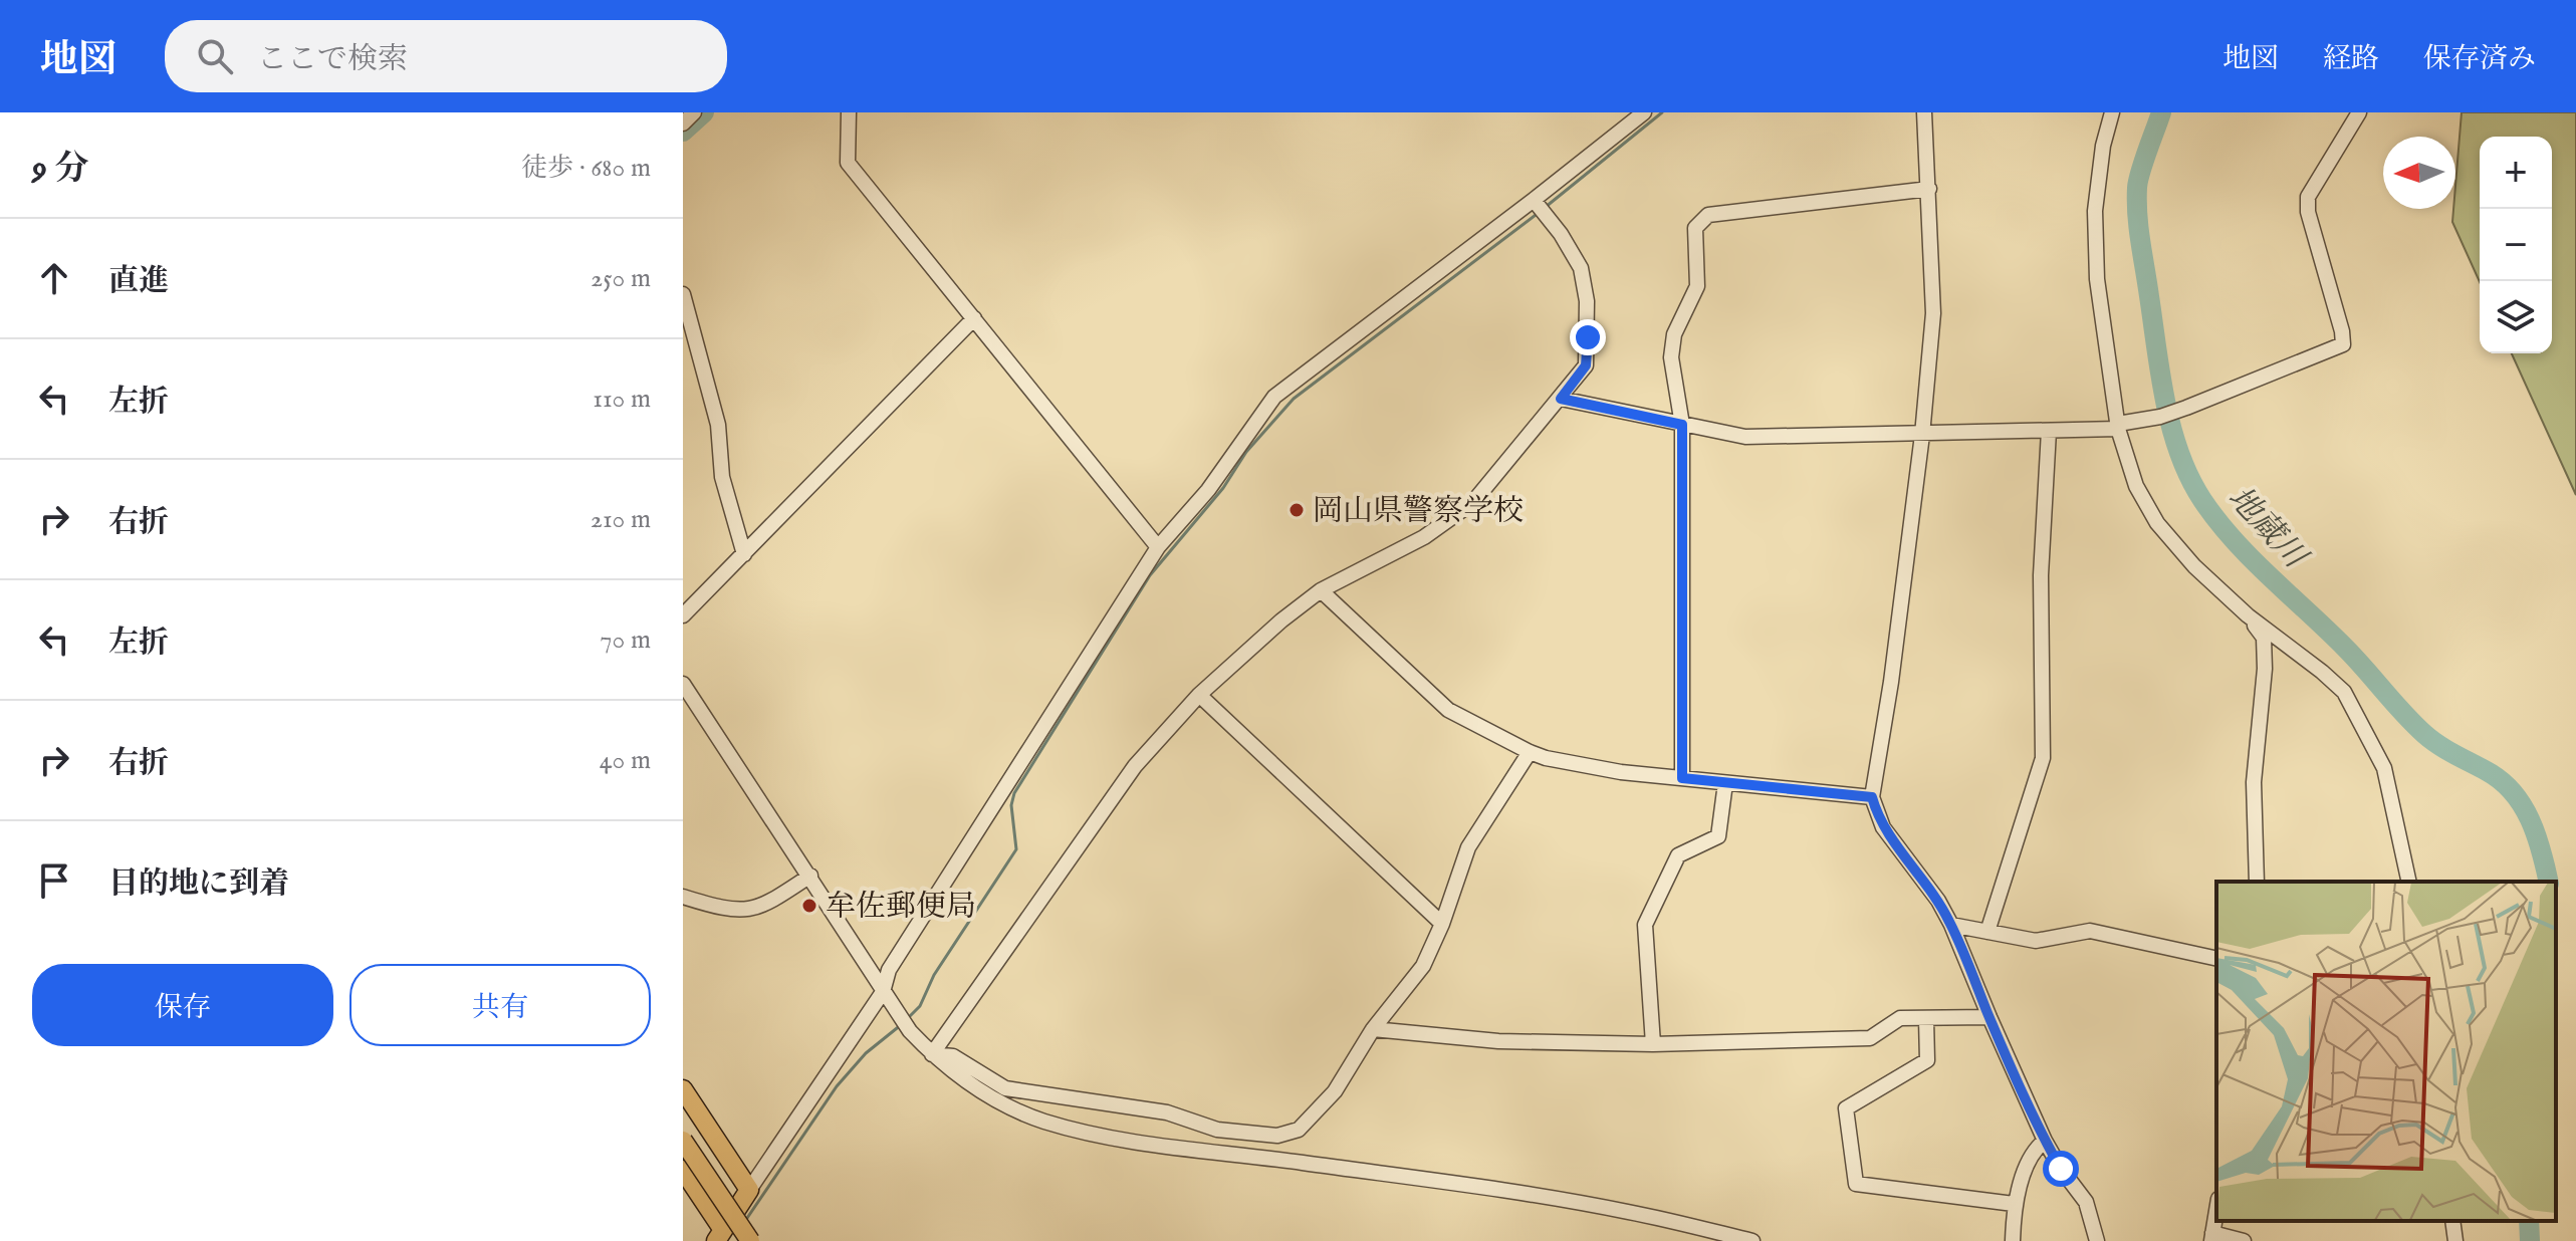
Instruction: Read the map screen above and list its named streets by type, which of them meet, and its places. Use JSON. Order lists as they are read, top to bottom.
{
  "water": ["地蔵川"],
  "places": ["岡山県警察学校", "牟佐郵便局"],
  "north": "left",
  "page": {
    "header": "地図",
    "search": "ここで検索",
    "nav": ["地図", "経路", "保存済み"],
    "heading": ["9 分", "徒歩 · 680 m"],
    "map_buttons": ["+", "−"],
    "list": [
      ["直進", "250 m"],
      ["左折", "110 m"],
      ["右折", "210 m"],
      ["左折", "70 m"],
      ["右折", "40 m"],
      "目的地に到着"
    ],
    "buttons": ["保存", "共有"]
  }
}
